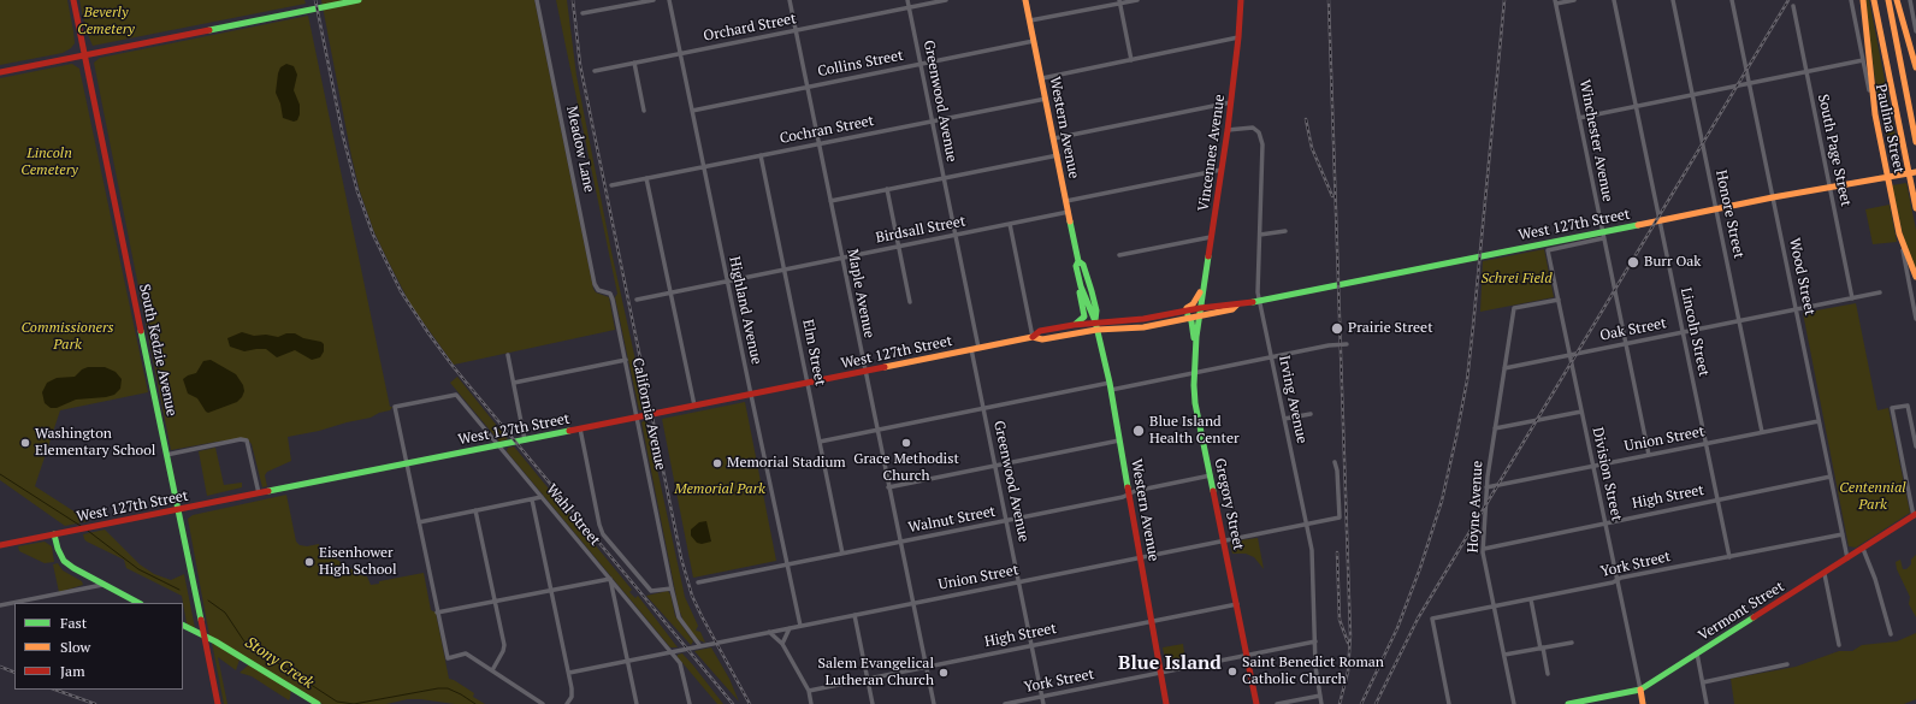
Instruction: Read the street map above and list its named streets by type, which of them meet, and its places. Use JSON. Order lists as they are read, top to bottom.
{
  "streets": {
    "main road": [
      "Western Avenue",
      "Paulina Street",
      "Vincennes Avenue",
      "West 127th Street",
      "South Kedzie Avenue",
      "Division Street",
      "Gregory Street",
      "Vermont Street"
    ],
    "street": [
      "Orchard Street",
      "Collins Street",
      "Greenwood Avenue",
      "Cochran Street",
      "Winchester Avenue",
      "Meadow Lane",
      "South Page Street",
      "Honore Street",
      "Birdsall Street",
      "Wood Street",
      "Maple Avenue",
      "Highland Avenue",
      "Oak Street",
      "Lincoln Street",
      "Elm Street",
      "Irving Avenue",
      "California Avenue",
      "Union Street",
      "High Street",
      "Hoyne Avenue",
      "Wahl Street",
      "Walnut Street",
      "York Street"
    ]
  },
  "crossings": [
    ["Orchard Street", "Greenwood Avenue"],
    ["Orchard Street", "Maple Avenue"],
    ["Orchard Street", "Highland Avenue"],
    ["Collins Street", "Greenwood Avenue"],
    ["Collins Street", "Western Avenue"],
    ["Collins Street", "Maple Avenue"],
    ["Collins Street", "Highland Avenue"],
    ["Greenwood Avenue", "Cochran Street"],
    ["Greenwood Avenue", "West 127th Street"],
    ["Greenwood Avenue", "Birdsall Street"],
    ["Greenwood Avenue", "Union Street"],
    ["Greenwood Avenue", "High Street"],
    ["Greenwood Avenue", "Walnut Street"],
    ["Greenwood Avenue", "York Street"],
    ["Western Avenue", "Cochran Street"],
    ["Western Avenue", "West 127th Street"],
    ["Western Avenue", "Birdsall Street"],
    ["Western Avenue", "Union Street"],
    ["Western Avenue", "High Street"],
    ["Western Avenue", "Walnut Street"],
    ["Western Avenue", "York Street"],
    ["Paulina Street", "West 127th Street"],
    ["Cochran Street", "Maple Avenue"],
    ["Cochran Street", "Highland Avenue"],
    ["Cochran Street", "Elm Street"],
    ["Winchester Avenue", "West 127th Street"],
    ["Winchester Avenue", "Oak Street"],
    ["Winchester Avenue", "Union Street"],
    ["Winchester Avenue", "Division Street"],
    ["Meadow Lane", "California Avenue"],
    ["South Page Street", "West 127th Street"],
    ["South Page Street", "Oak Street"],
    ["Vincennes Avenue", "West 127th Street"],
    ["Vincennes Avenue", "Irving Avenue"],
    ["Vincennes Avenue", "Gregory Street"],
    ["Honore Street", "West 127th Street"],
    ["Honore Street", "Oak Street"],
    ["Honore Street", "Union Street"],
    ["West 127th Street", "Wood Street"],
    ["West 127th Street", "Maple Avenue"],
    ["West 127th Street", "Highland Avenue"],
    ["West 127th Street", "Lincoln Street"],
    ["West 127th Street", "South Kedzie Avenue"],
    ["West 127th Street", "Elm Street"],
    ["West 127th Street", "Irving Avenue"],
    ["West 127th Street", "California Avenue"],
    ["West 127th Street", "Division Street"],
    ["West 127th Street", "Gregory Street"],
    ["West 127th Street", "Wahl Street"],
    ["Birdsall Street", "Maple Avenue"],
    ["Birdsall Street", "Highland Avenue"],
    ["Birdsall Street", "Elm Street"],
    ["Wood Street", "Oak Street"],
    ["Wood Street", "Union Street"],
    ["Wood Street", "High Street"],
    ["Wood Street", "York Street"],
    ["Wood Street", "Vermont Street"],
    ["Maple Avenue", "Union Street"],
    ["Maple Avenue", "High Street"],
    ["Maple Avenue", "Walnut Street"],
    ["Highland Avenue", "Union Street"],
    ["Highland Avenue", "Walnut Street"],
    ["Oak Street", "Lincoln Street"],
    ["Oak Street", "Division Street"],
    ["Oak Street", "Hoyne Avenue"],
    ["Lincoln Street", "Union Street"],
    ["Lincoln Street", "High Street"],
    ["Lincoln Street", "York Street"],
    ["Elm Street", "Walnut Street"],
    ["Irving Avenue", "Union Street"],
    ["Irving Avenue", "York Street"],
    ["California Avenue", "Union Street"],
    ["Union Street", "Division Street"],
    ["Union Street", "Gregory Street"],
    ["Union Street", "Hoyne Avenue"],
    ["Union Street", "Wahl Street"],
    ["Division Street", "High Street"],
    ["Division Street", "Hoyne Avenue"],
    ["Division Street", "York Street"],
    ["Division Street", "Vermont Street"],
    ["High Street", "Gregory Street"],
    ["High Street", "Hoyne Avenue"],
    ["Gregory Street", "Walnut Street"],
    ["Gregory Street", "York Street"],
    ["Hoyne Avenue", "York Street"]
  ],
  "districts": ["Blue Island"],
  "water": ["Stony Creek"],
  "parks": [
    "Beverly Cemetery",
    "Lincoln Cemetery",
    "Schrei Field",
    "Commissioners Park",
    "Centennial Park",
    "Memorial Park"
  ],
  "places": [
    "Burr Oak",
    "Prairie Street",
    "Blue Island Health Center",
    "Washington Elementary School",
    "Grace Methodist Church",
    "Memorial Stadium",
    "Eisenhower High School",
    "Saint Benedict Roman Catholic Church",
    "Salem Evangelical Lutheran Church"
  ],
  "legend": ["Fast", "Slow", "Jam"]
}
